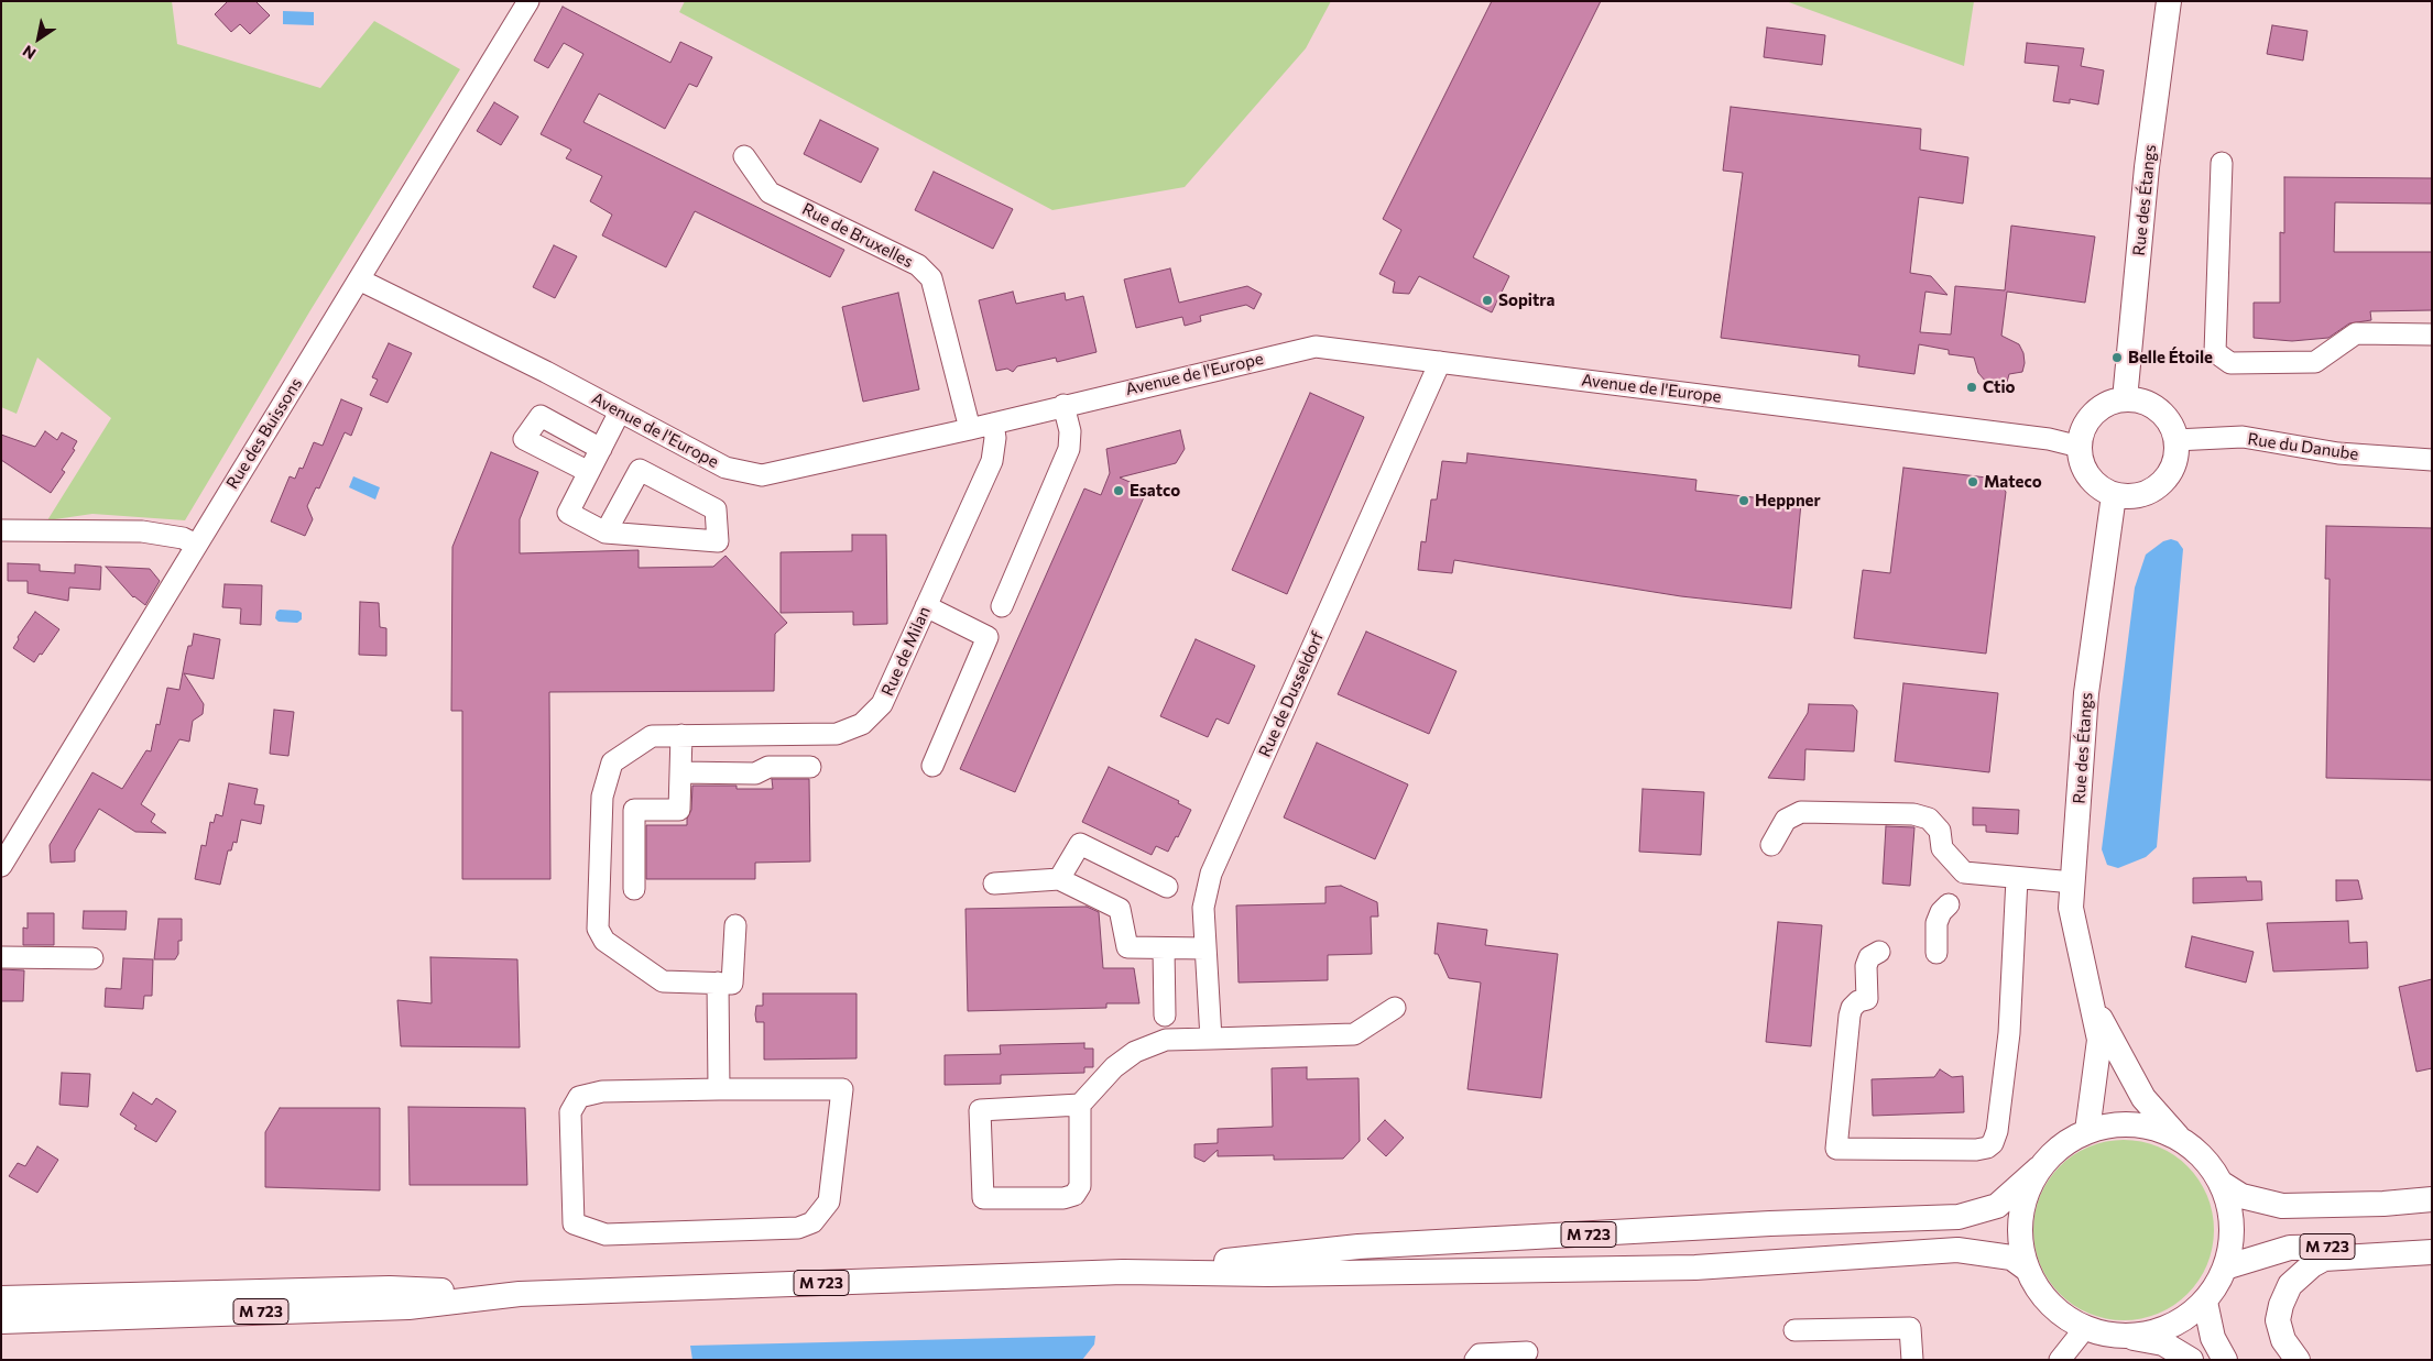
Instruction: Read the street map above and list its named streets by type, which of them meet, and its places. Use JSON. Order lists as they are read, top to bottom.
{
  "streets": {
    "main road": ["Rue des Étangs", "M 723"],
    "street": [
      "Rue de Bruxelles",
      "Avenue de l'Europe",
      "Rue des Buissons",
      "Rue du Danube",
      "Rue de Milan",
      "Rue de Dusseldorf"
    ]
  },
  "crossings": [
    ["Rue des Étangs", "Avenue de l'Europe"],
    ["Rue des Étangs", "Rue du Danube"],
    ["Rue de Bruxelles", "Avenue de l'Europe"],
    ["Avenue de l'Europe", "Rue des Buissons"],
    ["Avenue de l'Europe", "Rue du Danube"],
    ["Avenue de l'Europe", "Rue de Milan"],
    ["Avenue de l'Europe", "Rue de Dusseldorf"]
  ],
  "places": [
    "Sopitra",
    "Belle Étoile",
    "Ctio",
    "Mateco",
    "Esatco",
    "Heppner"
  ],
  "north": "bottom left"
}
